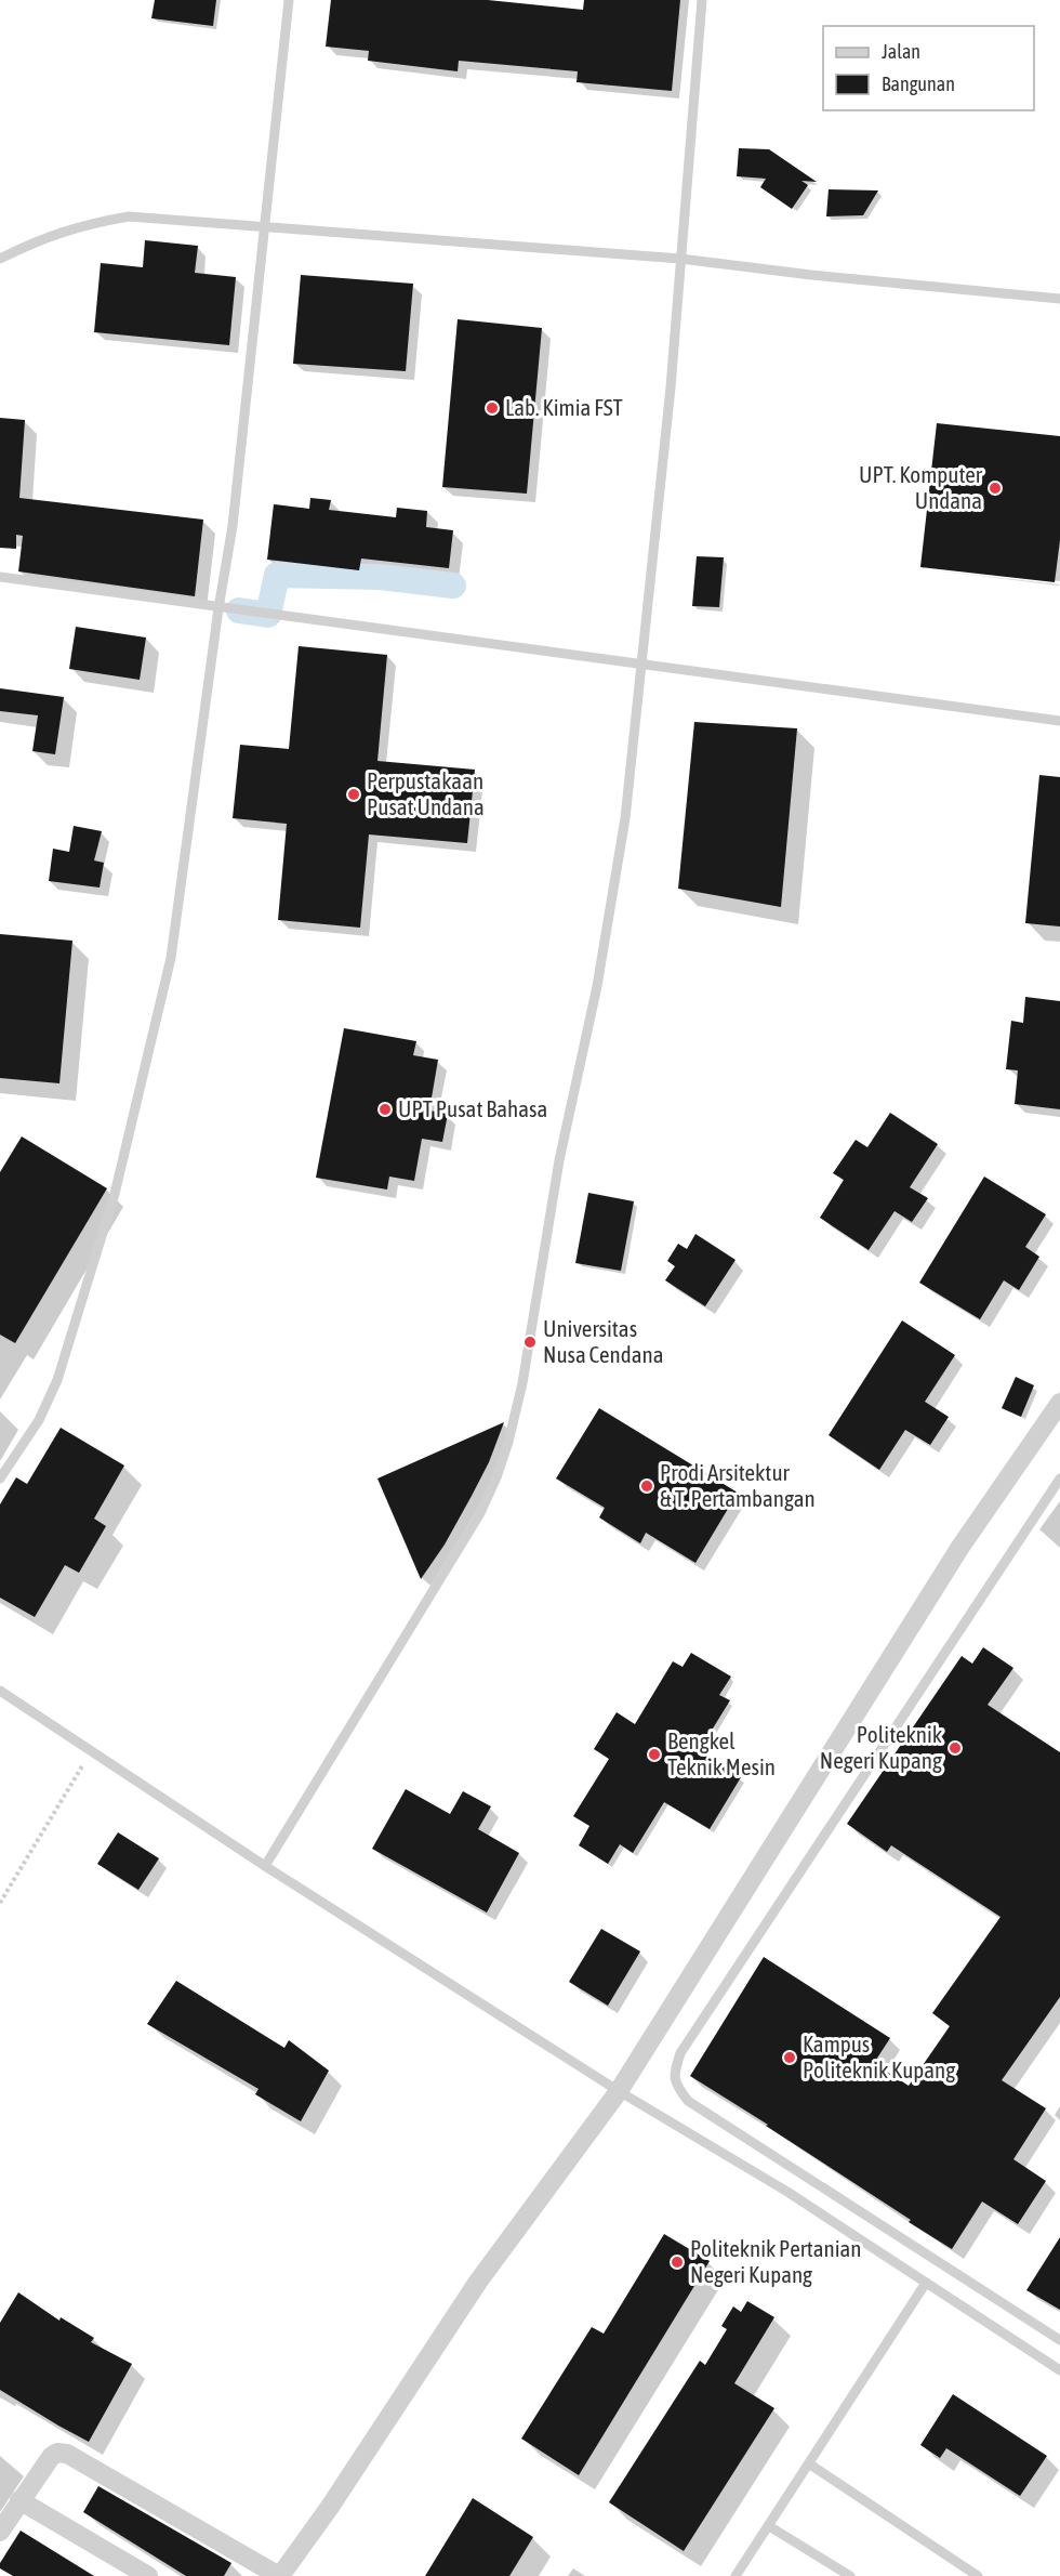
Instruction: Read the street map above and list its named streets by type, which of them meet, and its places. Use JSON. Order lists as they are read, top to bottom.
{
  "places": [
    "Lab. Kimia FST",
    "UPT. Komputer Undana",
    "Perpustakaan Pusat Undana",
    "UPT Pusat Bahasa",
    "Universitas Nusa Cendana",
    "Prodi Arsitektur & T. Pertambangan",
    "Politeknik Negeri Kupang",
    "Bengkel Teknik Mesin",
    "Kampus Politeknik Kupang",
    "Politeknik Pertanian Negeri Kupang"
  ],
  "legend": ["Jalan", "Bangunan"]
}
